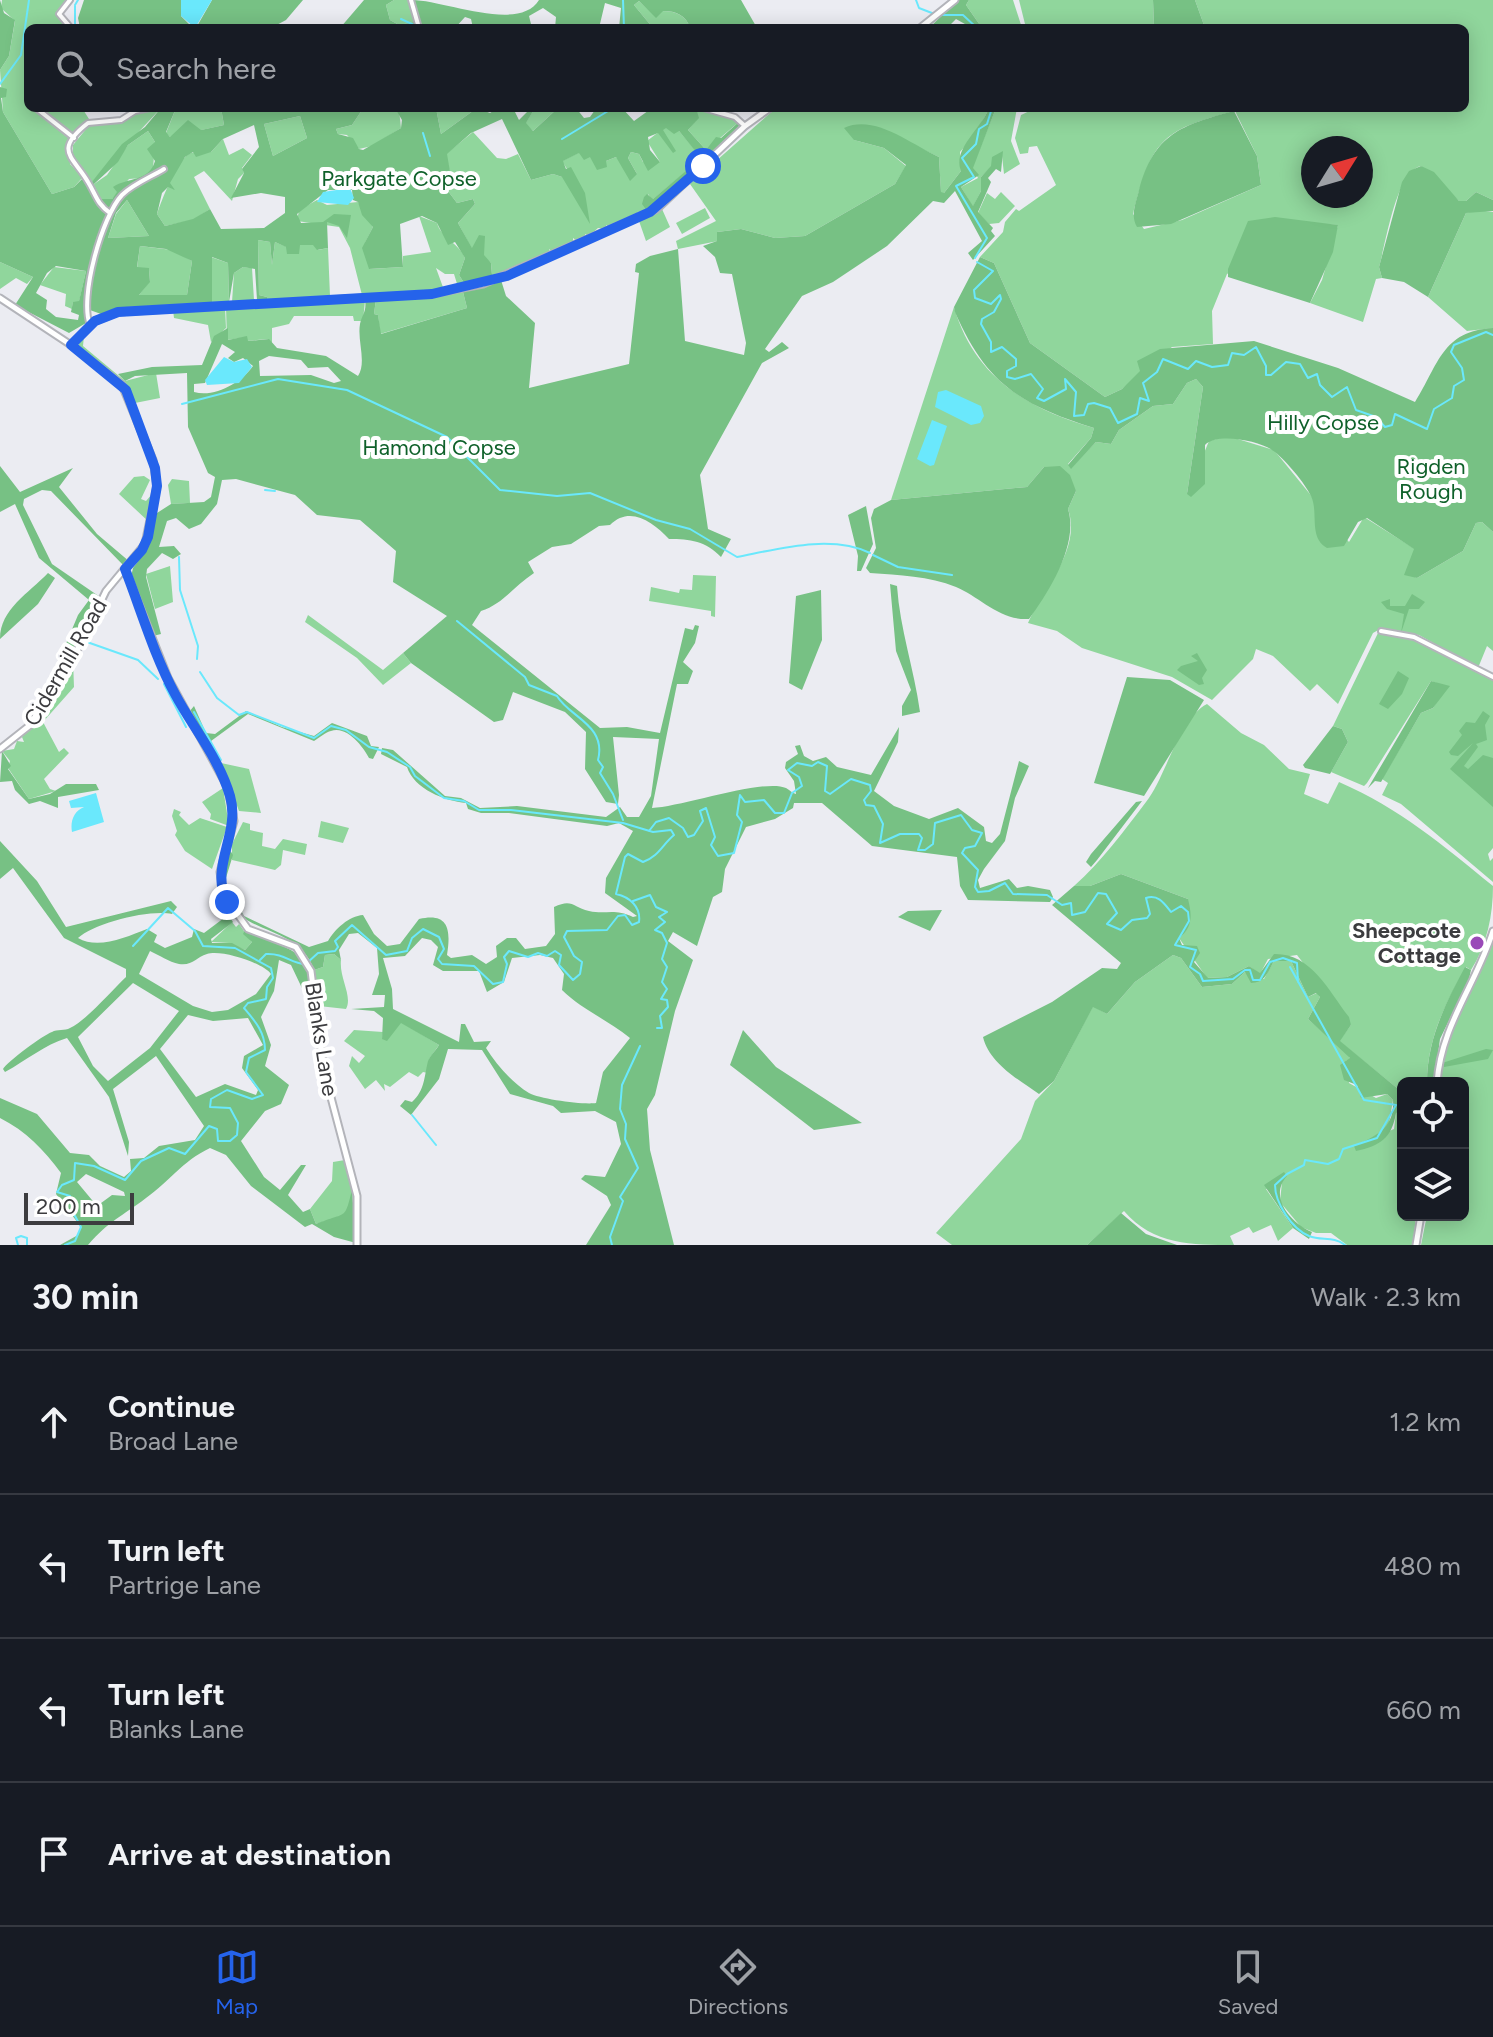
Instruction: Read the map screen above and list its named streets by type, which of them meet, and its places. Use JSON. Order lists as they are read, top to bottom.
{
  "streets": {
    "street": ["Cidermill Road", "Blanks Lane"]
  },
  "crossings": [
    ["Cidermill Road", "Blanks Lane"]
  ],
  "parks": [
    "Parkgate Copse",
    "Hilly Copse",
    "Hamond Copse",
    "Rigden Rough"
  ],
  "places": ["Sheepcote Cottage"],
  "scale_bar": "200 m",
  "north": "top right",
  "page": {
    "search": "Search here",
    "scale": "200 m",
    "heading": ["30 min", "Walk · 2.3 km"],
    "list": [
      ["Continue", "Broad Lane", "1.2 km"],
      ["Turn left", "Partrige Lane", "480 m"],
      ["Turn left", "Blanks Lane", "660 m"],
      "Arrive at destination"
    ],
    "nav": ["Map", "Directions", "Saved"]
  }
}
